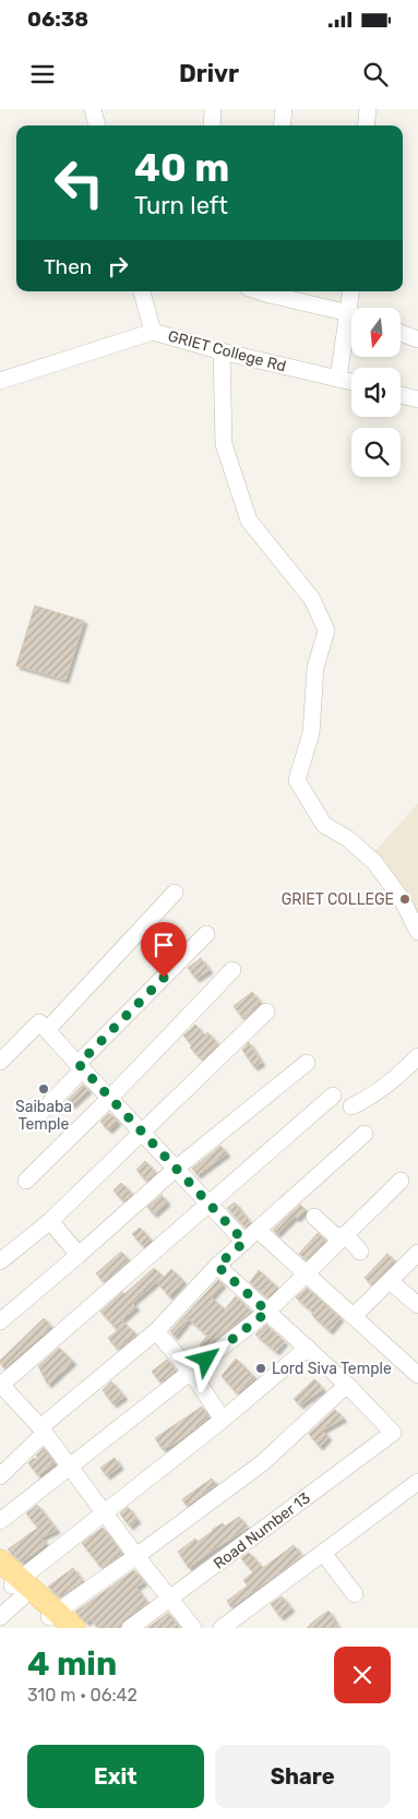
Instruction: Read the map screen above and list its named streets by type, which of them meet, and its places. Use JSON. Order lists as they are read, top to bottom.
{
  "streets": {
    "street": ["GRIET College Rd", "Road Number 13"]
  },
  "places": ["GRIET COLLEGE", "Saibaba Temple", "Lord Siva Temple"],
  "north": "bottom",
  "page": {
    "status": "06:38",
    "header": "Drivr",
    "turn": ["40 m", "Turn left"],
    "then": "Then",
    "heading": ["4 min", "310 m · 06:42"],
    "buttons": ["Exit", "Share"]
  }
}
